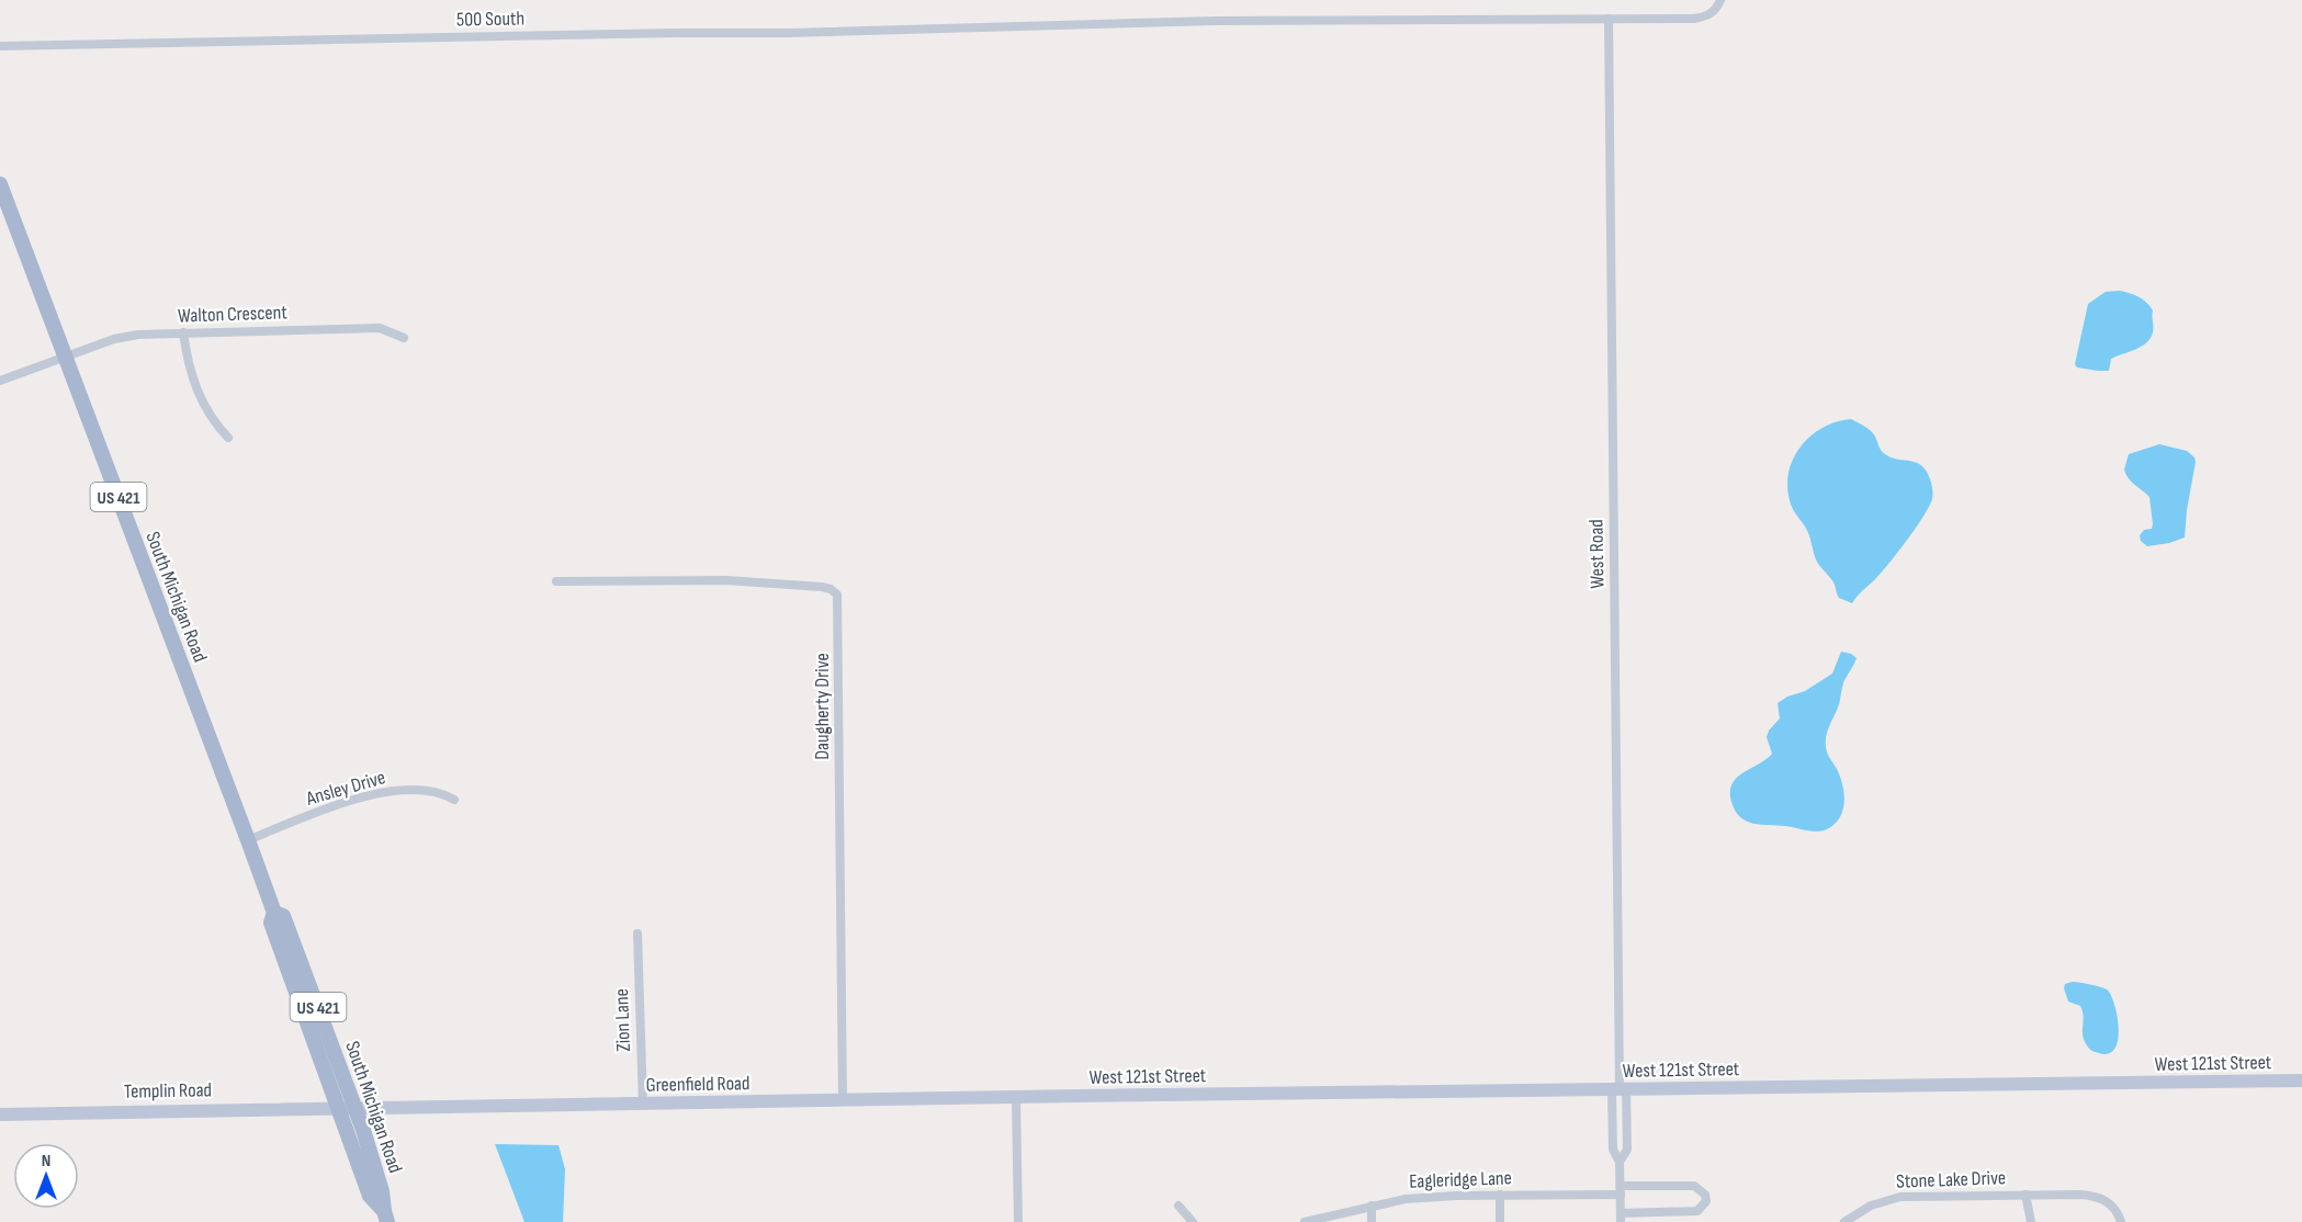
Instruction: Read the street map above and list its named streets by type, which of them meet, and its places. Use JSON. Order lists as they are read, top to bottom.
{
  "streets": {
    "main road": ["US 421", "South Michigan Road"],
    "street": [
      "500 South",
      "Walton Crescent",
      "West Road",
      "Daugherty Drive",
      "Ansley Drive",
      "Zion Lane",
      "West 121st Street",
      "Greenfield Road",
      "Templin Road",
      "Eagleridge Lane",
      "Stone Lake Drive"
    ]
  },
  "crossings": [
    ["500 South", "West Road"],
    ["Walton Crescent", "South Michigan Road"],
    ["West Road", "West 121st Street"],
    ["West Road", "Eagleridge Lane"],
    ["South Michigan Road", "Ansley Drive"],
    ["South Michigan Road", "Greenfield Road"],
    ["South Michigan Road", "Templin Road"],
    ["Daugherty Drive", "Greenfield Road"],
    ["Zion Lane", "Greenfield Road"],
    ["West 121st Street", "Greenfield Road"],
    ["Greenfield Road", "Templin Road"]
  ],
  "north": "top"
}
